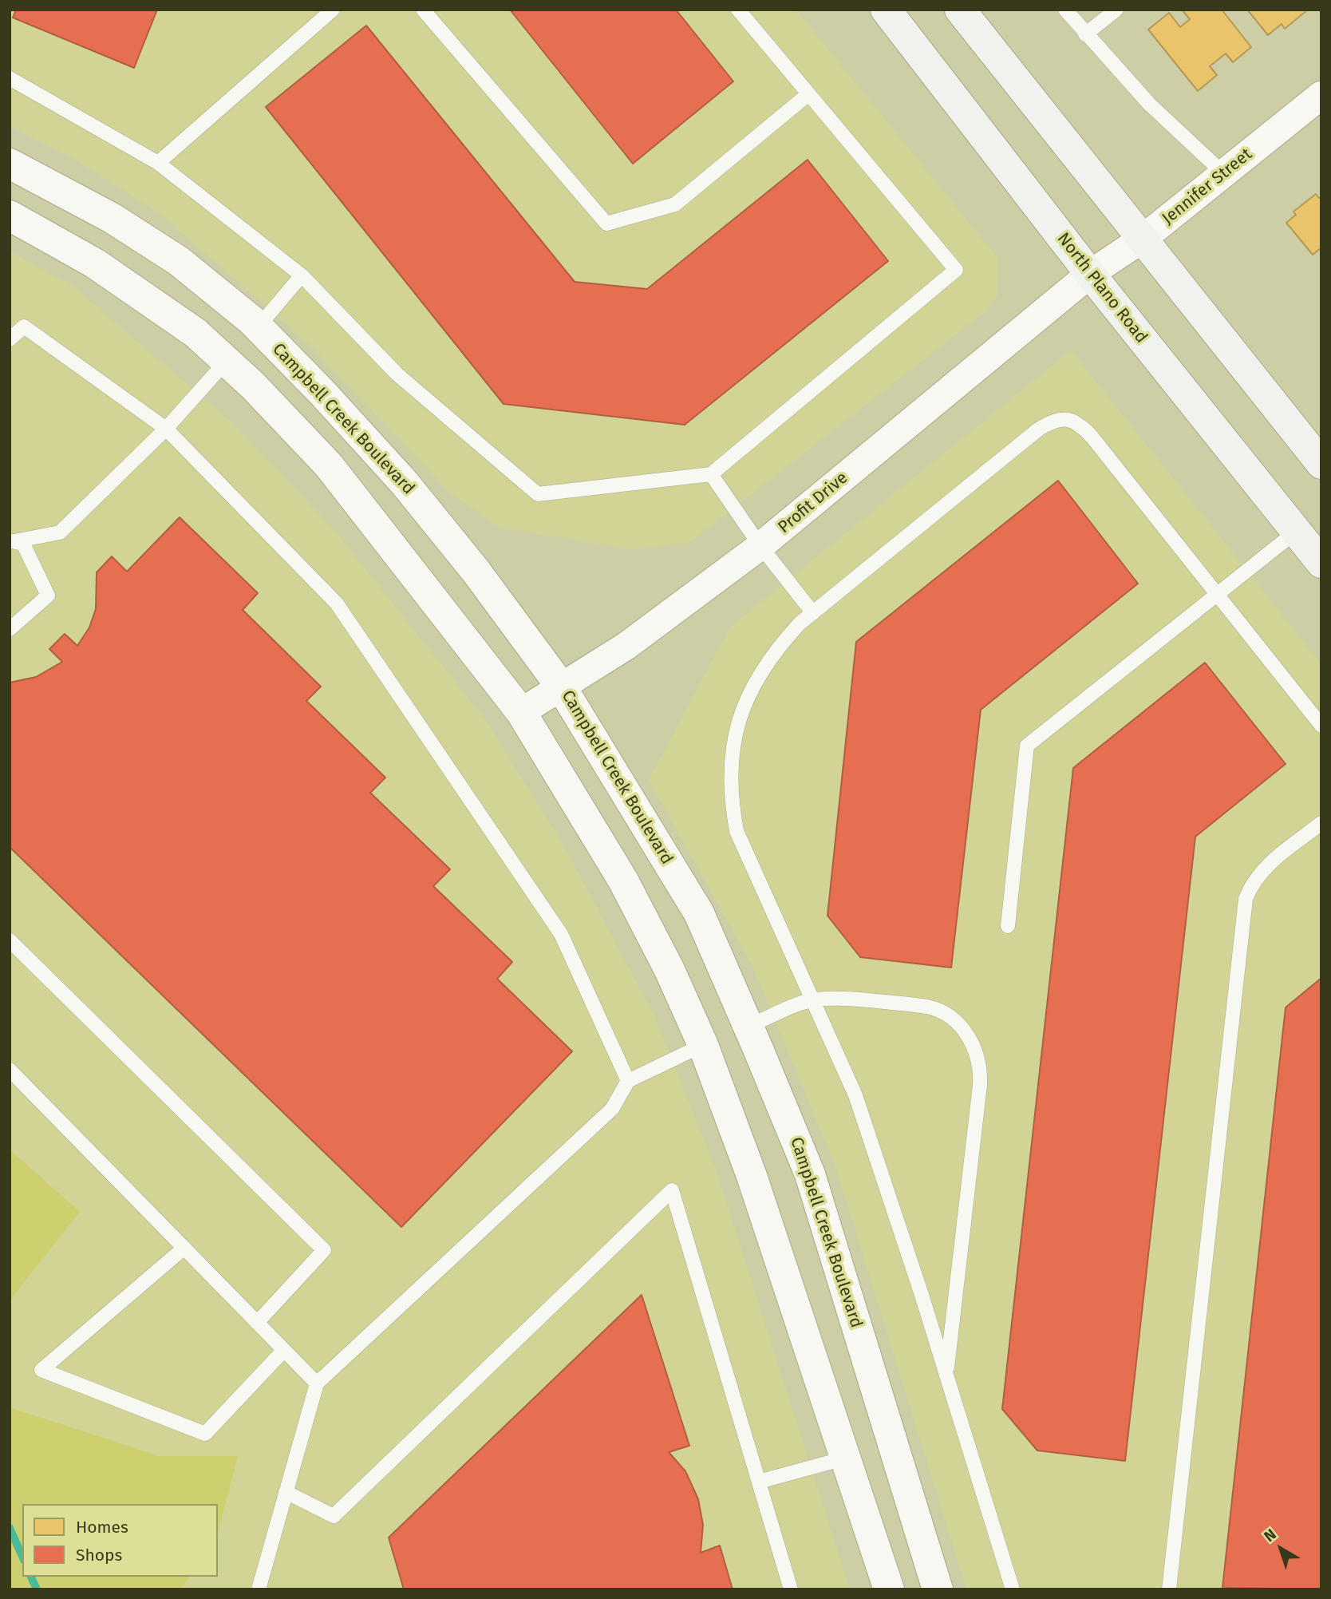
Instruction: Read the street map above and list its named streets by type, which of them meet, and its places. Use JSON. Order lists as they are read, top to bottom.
{
  "streets": {
    "main road": ["North Plano Road"],
    "street": ["Jennifer Street", "Campbell Creek Boulevard", "Profit Drive"]
  },
  "crossings": [
    ["Jennifer Street", "North Plano Road"],
    ["Jennifer Street", "Profit Drive"],
    ["North Plano Road", "Profit Drive"],
    ["Campbell Creek Boulevard", "Profit Drive"]
  ],
  "legend": ["Homes", "Shops"],
  "north": "top left"
}
